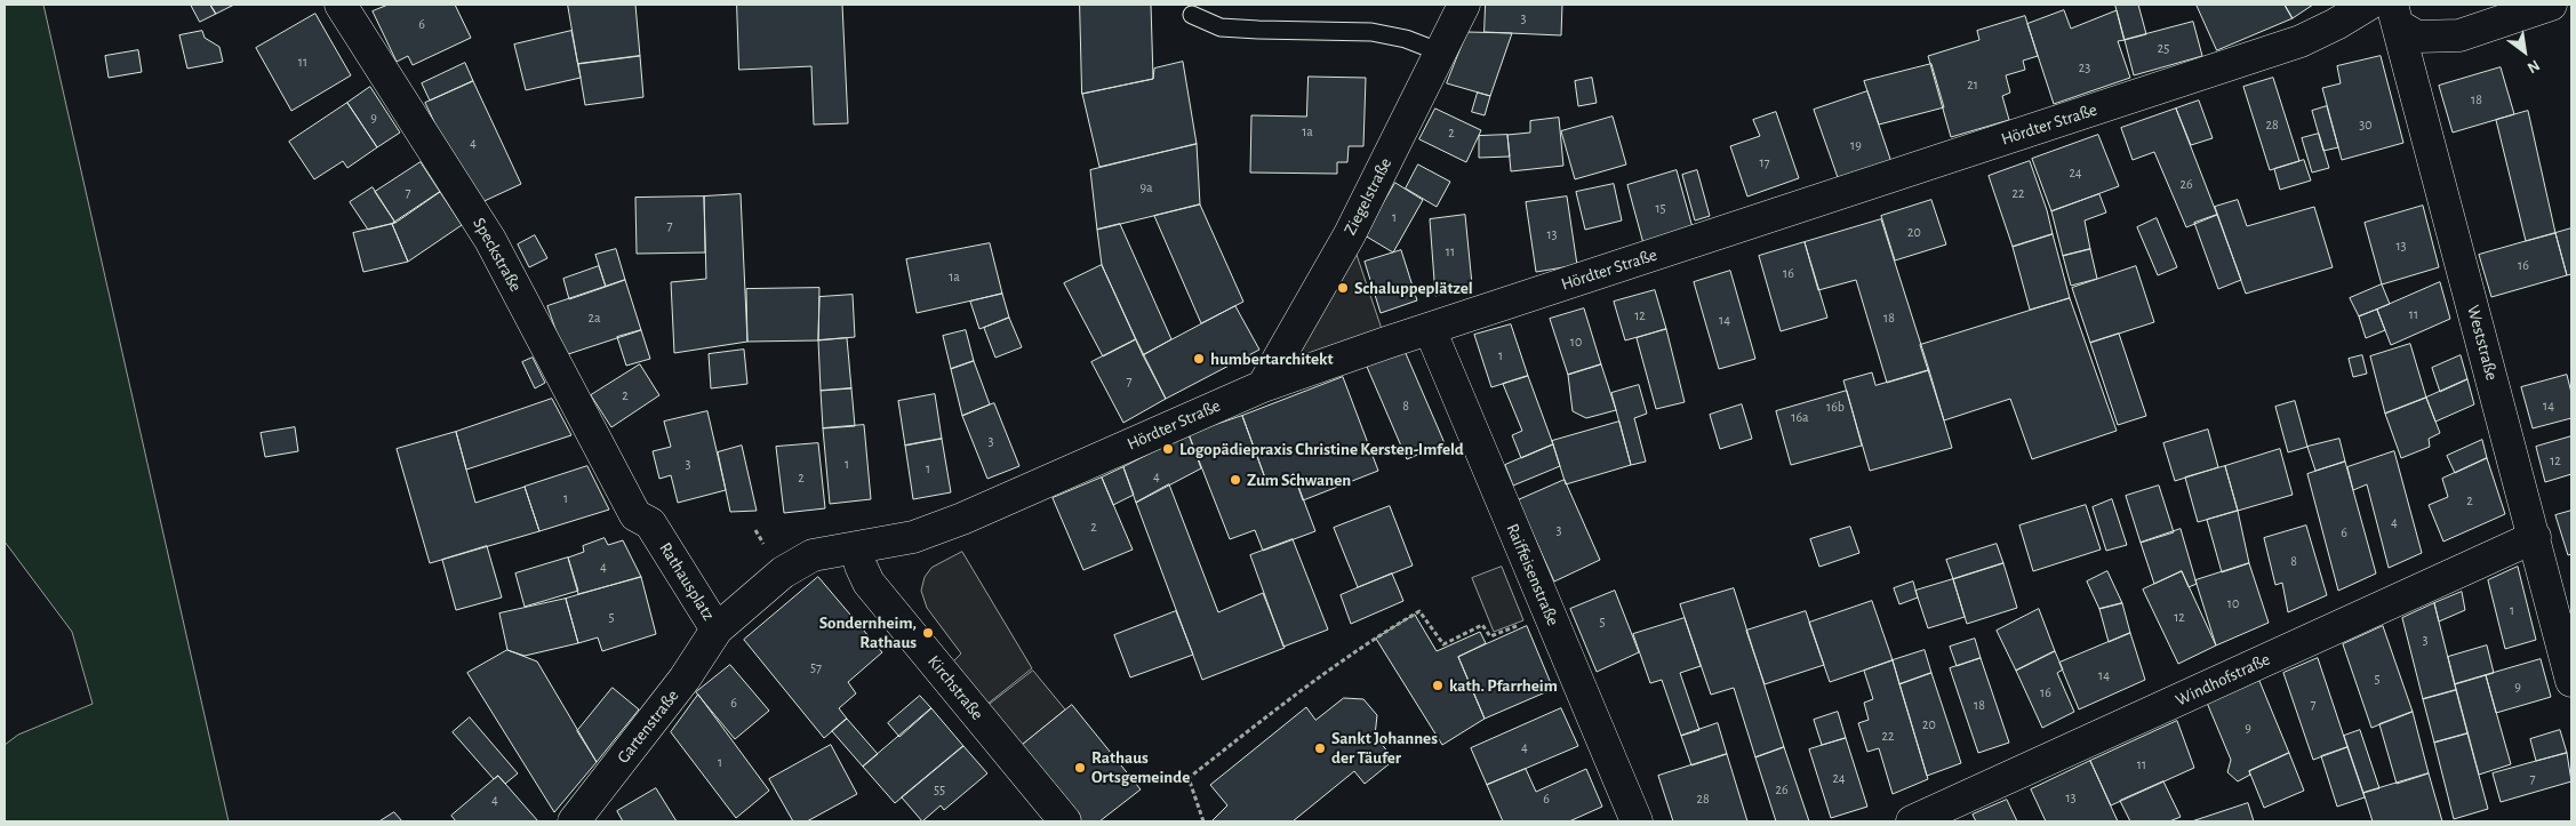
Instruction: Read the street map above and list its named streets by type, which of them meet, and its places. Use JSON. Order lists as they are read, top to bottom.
{
  "streets": {
    "street": [
      "Hördter Straße",
      "Ziegelstraße",
      "Speckstraße",
      "Weststraße",
      "Raiffeisenstraße",
      "Rathausplatz",
      "Windhofstraße",
      "Kirchstraße",
      "Gartenstraße"
    ]
  },
  "crossings": [
    ["Hördter Straße", "Ziegelstraße"],
    ["Hördter Straße", "Raiffeisenstraße"],
    ["Hördter Straße", "Rathausplatz"],
    ["Hördter Straße", "Kirchstraße"],
    ["Speckstraße", "Rathausplatz"],
    ["Weststraße", "Windhofstraße"],
    ["Rathausplatz", "Kirchstraße"],
    ["Rathausplatz", "Gartenstraße"]
  ],
  "places": [
    "Schaluppeplätzel",
    "humbertarchitekt",
    "Logopädiepraxis Christine Kersten-Imfeld",
    "Zum Schwanen",
    "Sondernheim, Rathaus",
    "kath. Pfarrheim",
    "Sankt Johannes der Täufer",
    "Rathaus Ortsgemeinde"
  ],
  "house_numbers": [
    "3",
    "6",
    "25",
    "11",
    "23",
    "21",
    "18",
    "9",
    "28",
    "30",
    "1a",
    "2",
    "4",
    "19",
    "17",
    "24",
    "26",
    "9a",
    "7",
    "22",
    "15",
    "1",
    "7",
    "20",
    "13",
    "13",
    "11",
    "16",
    "16",
    "1a",
    "11",
    "12",
    "2a",
    "18",
    "14",
    "10",
    "1",
    "7",
    "2",
    "8",
    "14",
    "16b",
    "16a",
    "3",
    "12",
    "3",
    "1",
    "1",
    "4",
    "2",
    "1",
    "2",
    "4",
    "2",
    "3",
    "6",
    "8",
    "4",
    "10",
    "1",
    "5",
    "12",
    "5",
    "3",
    "57",
    "14",
    "5",
    "9",
    "16",
    "6",
    "7",
    "18",
    "20",
    "9",
    "22",
    "4",
    "1",
    "11",
    "24",
    "7",
    "55",
    "26",
    "13",
    "6",
    "28",
    "4"
  ],
  "north": "bottom right"
}
